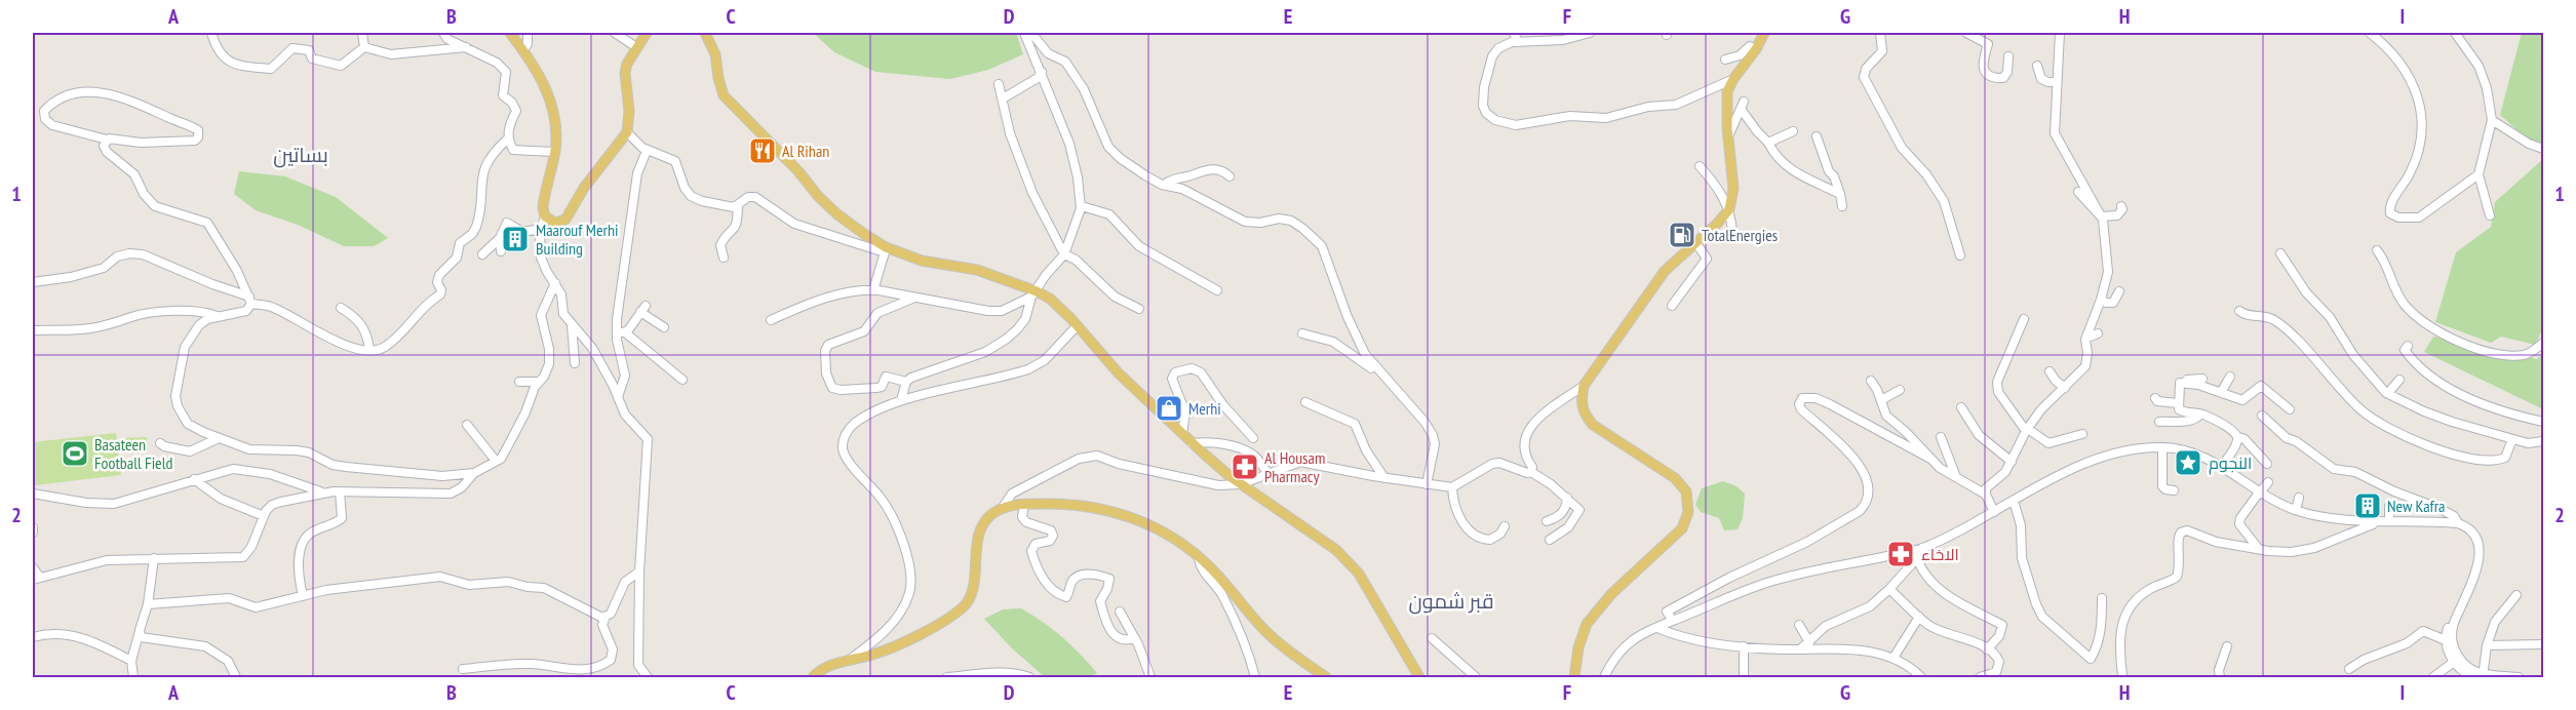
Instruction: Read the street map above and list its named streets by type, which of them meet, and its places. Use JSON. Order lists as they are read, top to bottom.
{
  "districts": ["بساتين", "قبر شمون"],
  "places": {
    "restaurant": ["Al Rihan"],
    "fuel station": ["TotalEnergies"],
    "building": ["Maarouf Merhi Building", "New Kafra"],
    "shop": ["Merhi"],
    "sports": ["Basateen Football Field"],
    "place": ["النجوم"],
    "pharmacy": ["Al Housam Pharmacy", "الاخاء"]
  },
  "grid": {
    "columns": [
      "A",
      "B",
      "C",
      "D",
      "E",
      "F",
      "G",
      "H",
      "I"
    ],
    "rows": ["1", "2"]
  }
}
